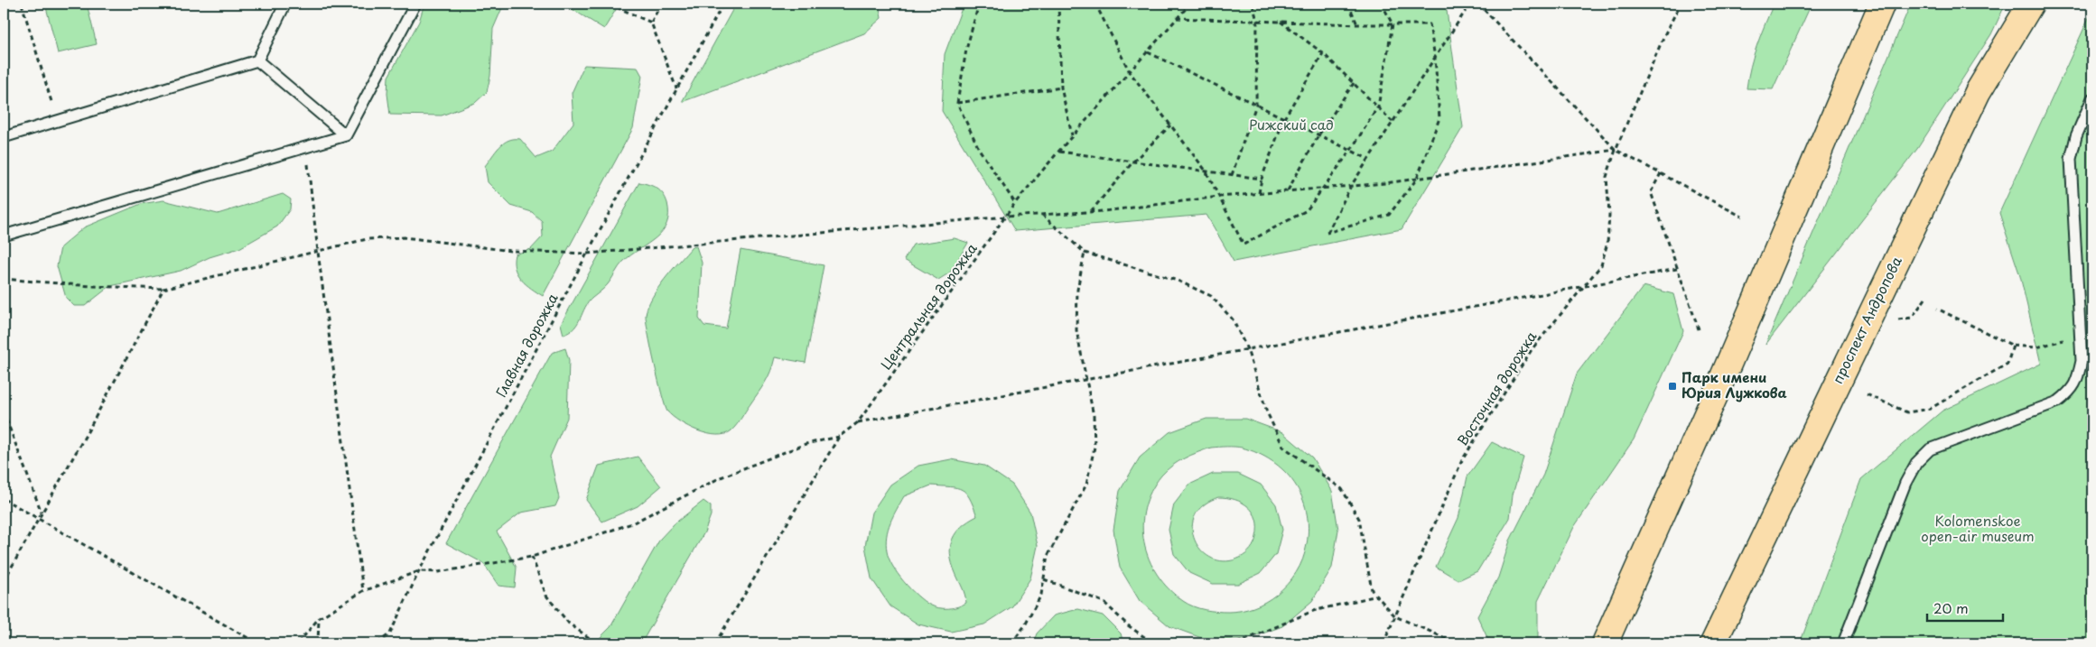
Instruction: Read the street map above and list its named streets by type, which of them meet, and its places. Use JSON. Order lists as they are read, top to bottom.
{
  "streets": {
    "main road": ["проспект Андропова"],
    "path": ["Центральная дорожка", "Главная дорожка", "Восточная дорожка"]
  },
  "parks": ["Рижский сад", "Kolomenskoe open-air museum"],
  "places": {
    "transit": ["Парк имени Юрия Лужкова"]
  },
  "scale_bar": "20 m"
}
